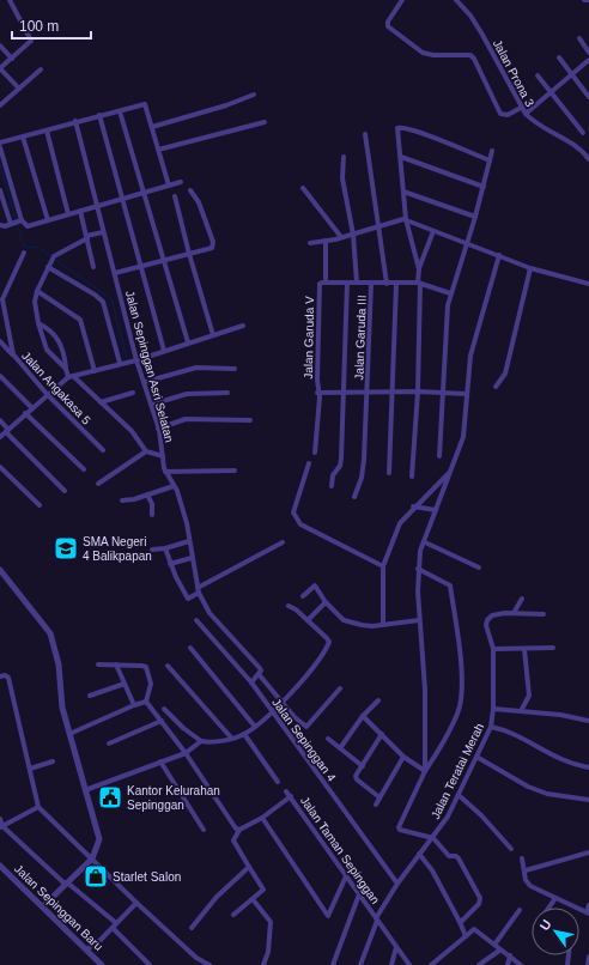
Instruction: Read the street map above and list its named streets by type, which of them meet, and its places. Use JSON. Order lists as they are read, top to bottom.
{
  "streets": {
    "street": [
      "Jalan Prona 3",
      "Jalan Garuda V",
      "Jalan Garuda III",
      "Jalan Sepinggan Asri Selatan",
      "Jalan Angakasa 5",
      "Jalan Sepinggan 4",
      "Jalan Teratai Merah",
      "Jalan Taman Sepinggan",
      "Jalan Sepinggan Baru"
    ]
  },
  "crossings": [
    ["Jalan Sepinggan 4", "Jalan Teratai Merah"],
    ["Jalan Teratai Merah", "Jalan Taman Sepinggan"]
  ],
  "places": {
    "school or university": ["SMA Negeri 4 Balikpapan"],
    "public building": ["Kantor Kelurahan Sepinggan"],
    "shop": ["Starlet Salon"]
  },
  "scale_bar": "100 m",
  "north": "top left"
}
